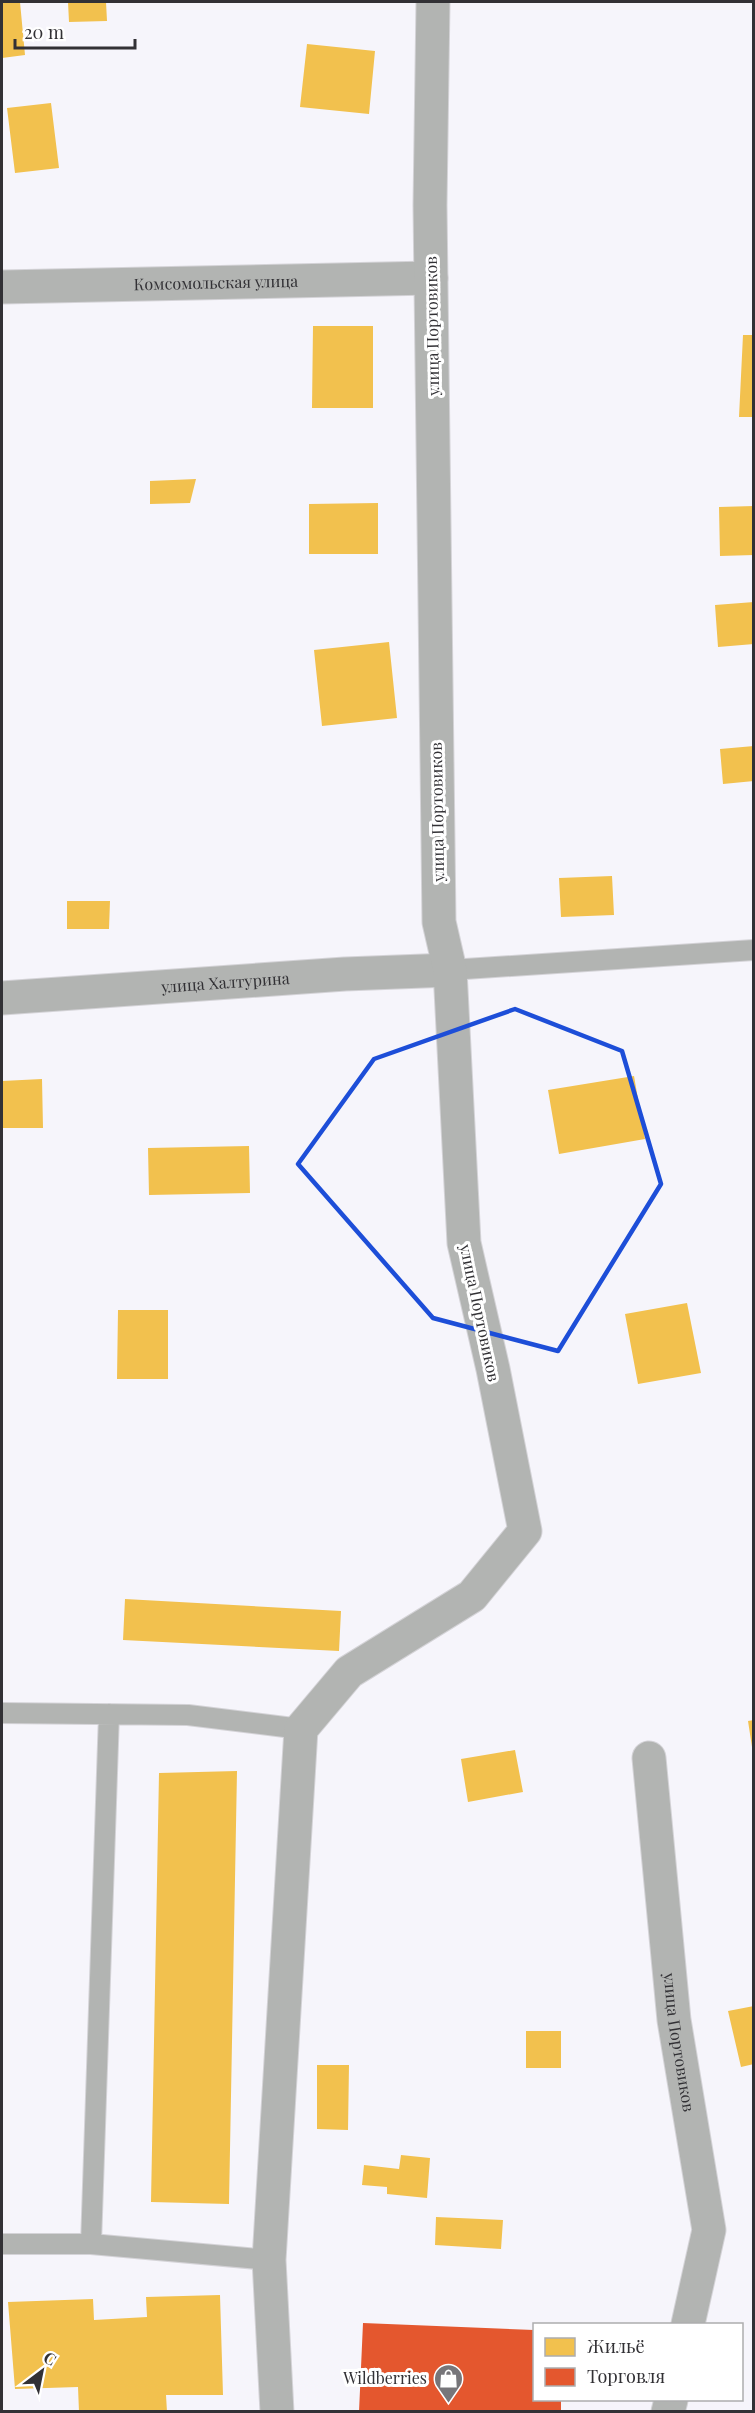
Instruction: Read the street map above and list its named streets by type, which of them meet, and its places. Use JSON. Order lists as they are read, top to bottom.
{
  "streets": {
    "street": ["Комсомольская улица", "улица Портовиков", "улица Халтурина"]
  },
  "crossings": [
    ["Комсомольская улица", "улица Портовиков"],
    ["улица Портовиков", "улица Халтурина"]
  ],
  "places": {
    "shop": ["Wildberries"]
  },
  "legend": ["Жильё", "Торговля"],
  "scale_bar": "20 m",
  "north": "top right"
}
